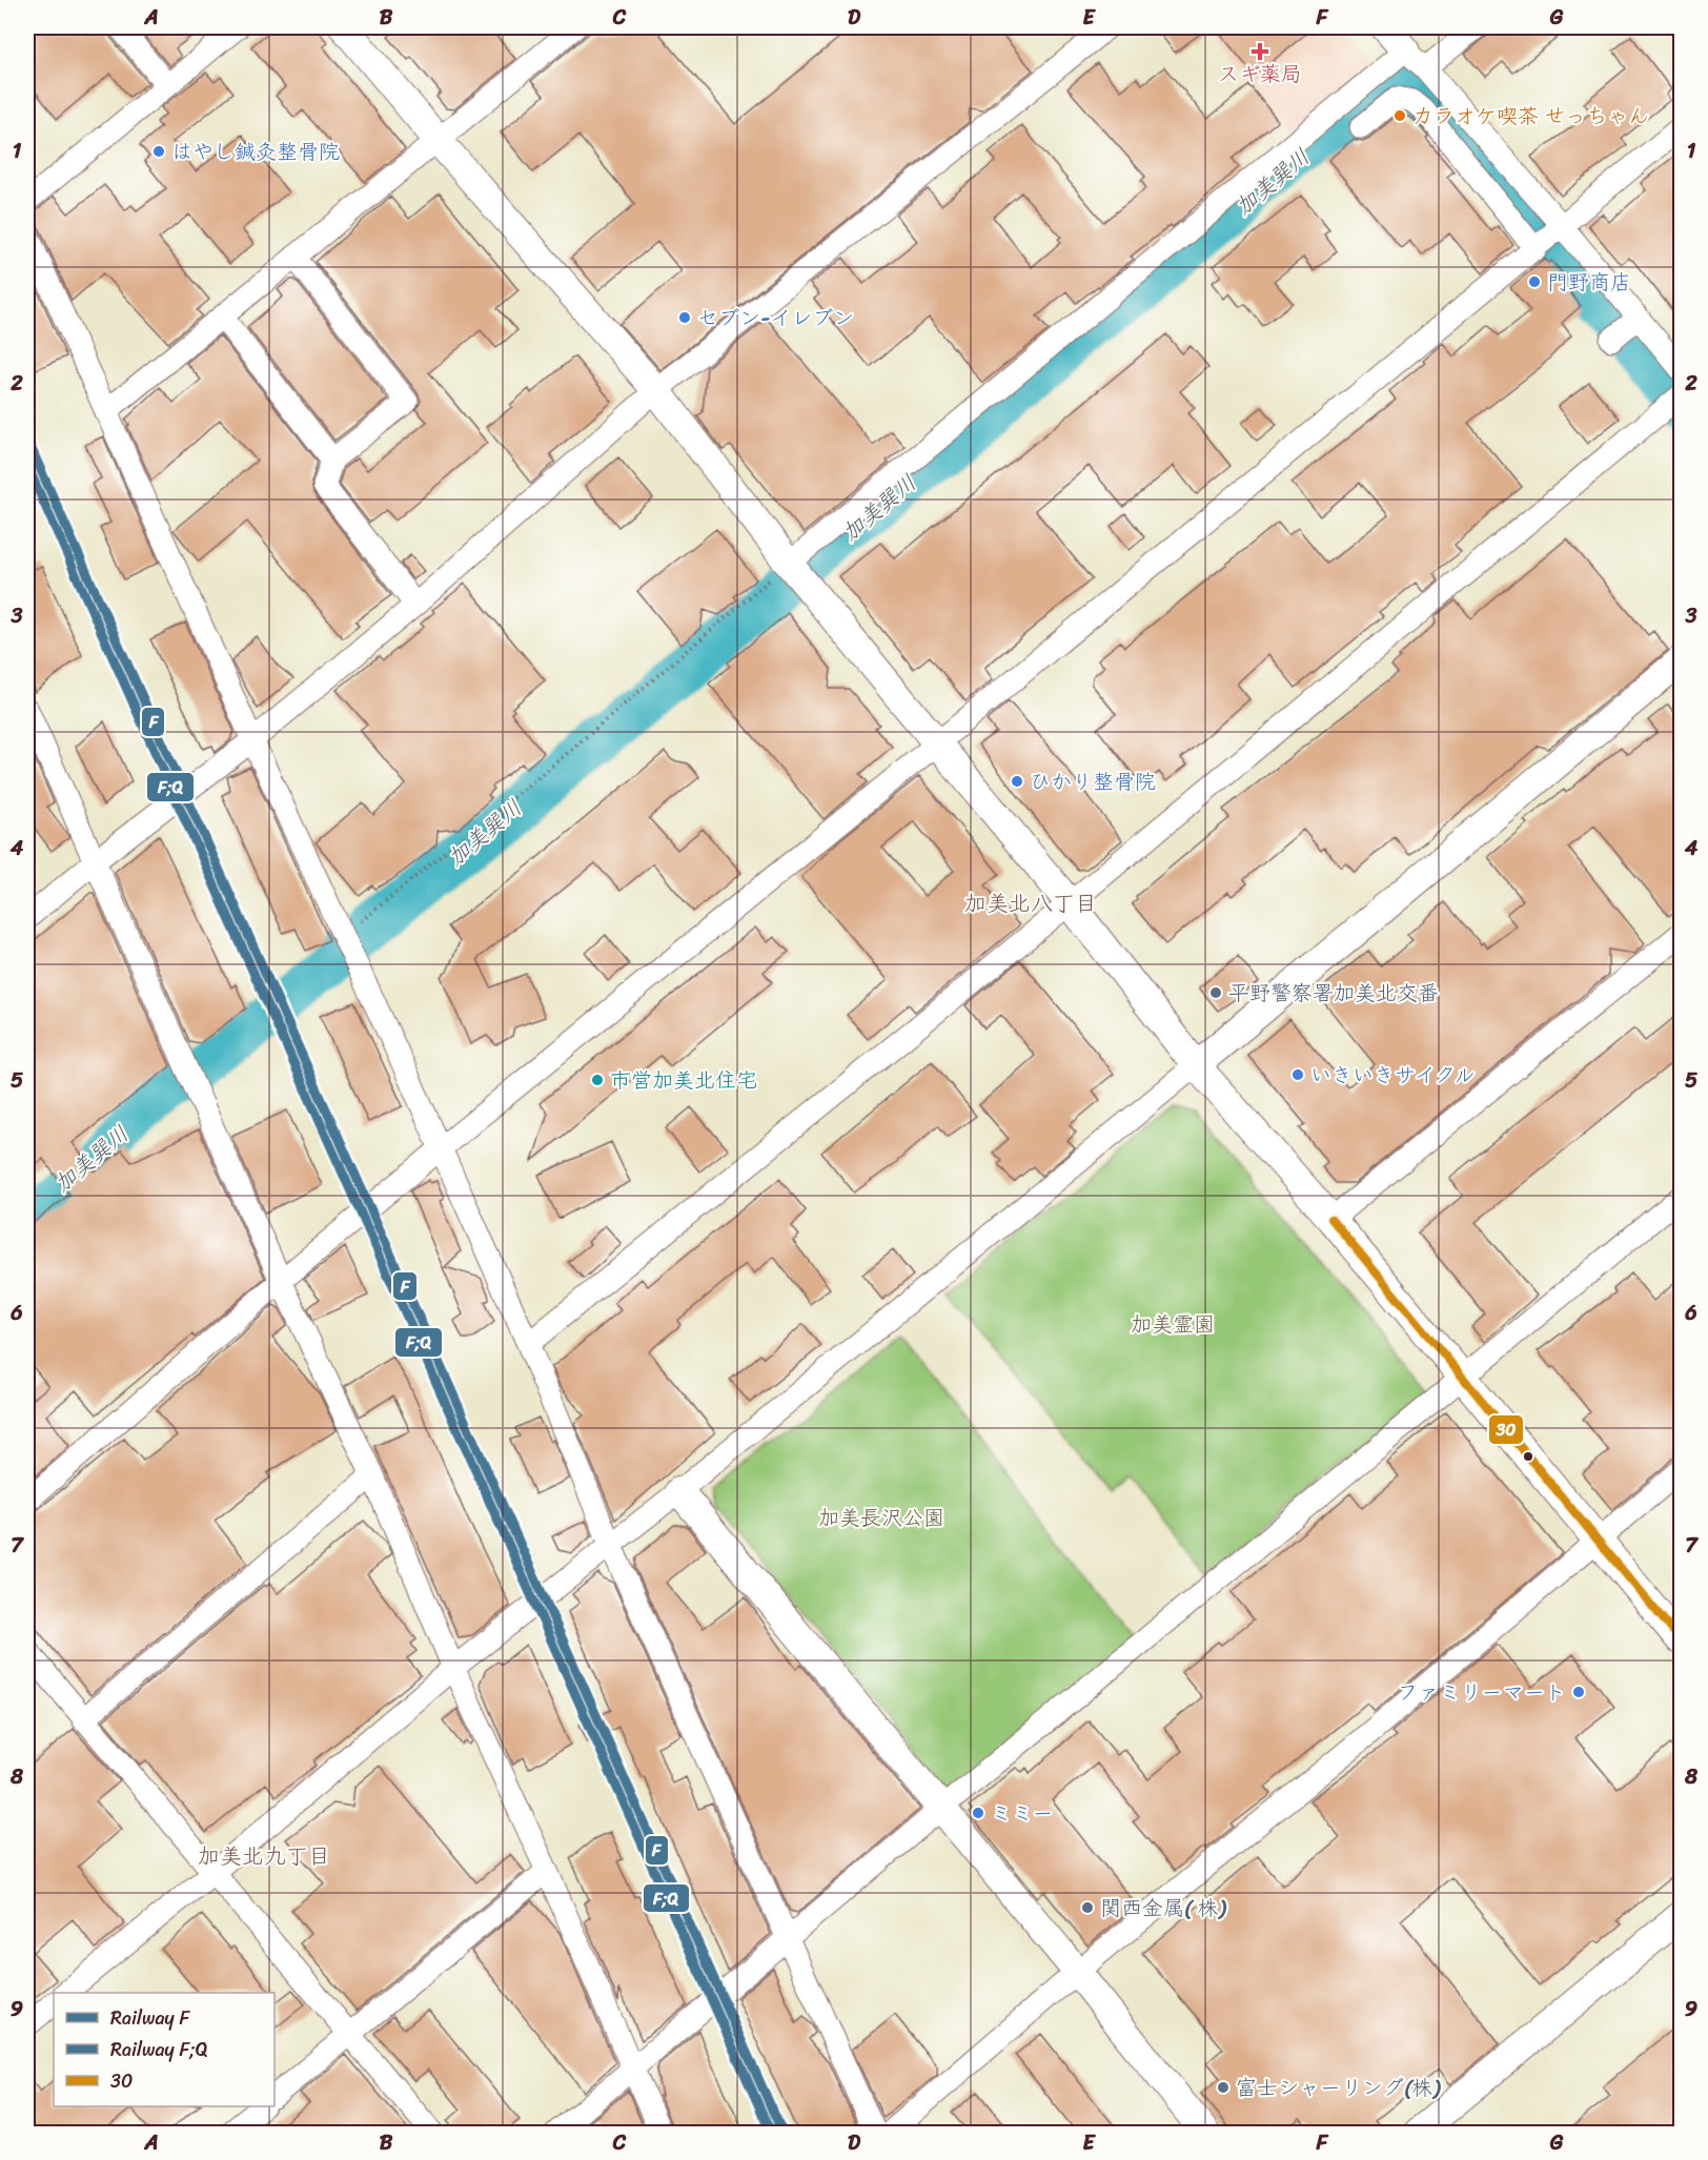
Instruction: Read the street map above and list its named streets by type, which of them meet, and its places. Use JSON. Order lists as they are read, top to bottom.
{
  "districts": ["加美北八丁目", "加美北九丁目"],
  "water": ["加美巽川"],
  "parks": ["加美霊園", "加美長沢公園"],
  "places": {
    "health": ["スギ薬局"],
    "other": [
      "カラオケ喫茶 せっちゃん",
      "はやし鍼灸整骨院",
      "門野商店",
      "セブン-イレブン",
      "ひかり整骨院",
      "平野警察署加美北交番",
      "いきいきサイクル",
      "市営加美北住宅",
      "ファミリーマート",
      "ミミー",
      "関西金属( 株)",
      "富士シャーリング(株)"
    ]
  },
  "lines": ["rail line F", "rail line F;Q", "transit line 30"],
  "legend": ["Railway F", "Railway F;Q", "30"],
  "grid": {
    "columns": [
      "A",
      "B",
      "C",
      "D",
      "E",
      "F",
      "G"
    ],
    "rows": [
      "1",
      "2",
      "3",
      "4",
      "5",
      "6",
      "7",
      "8",
      "9"
    ]
  }
}
